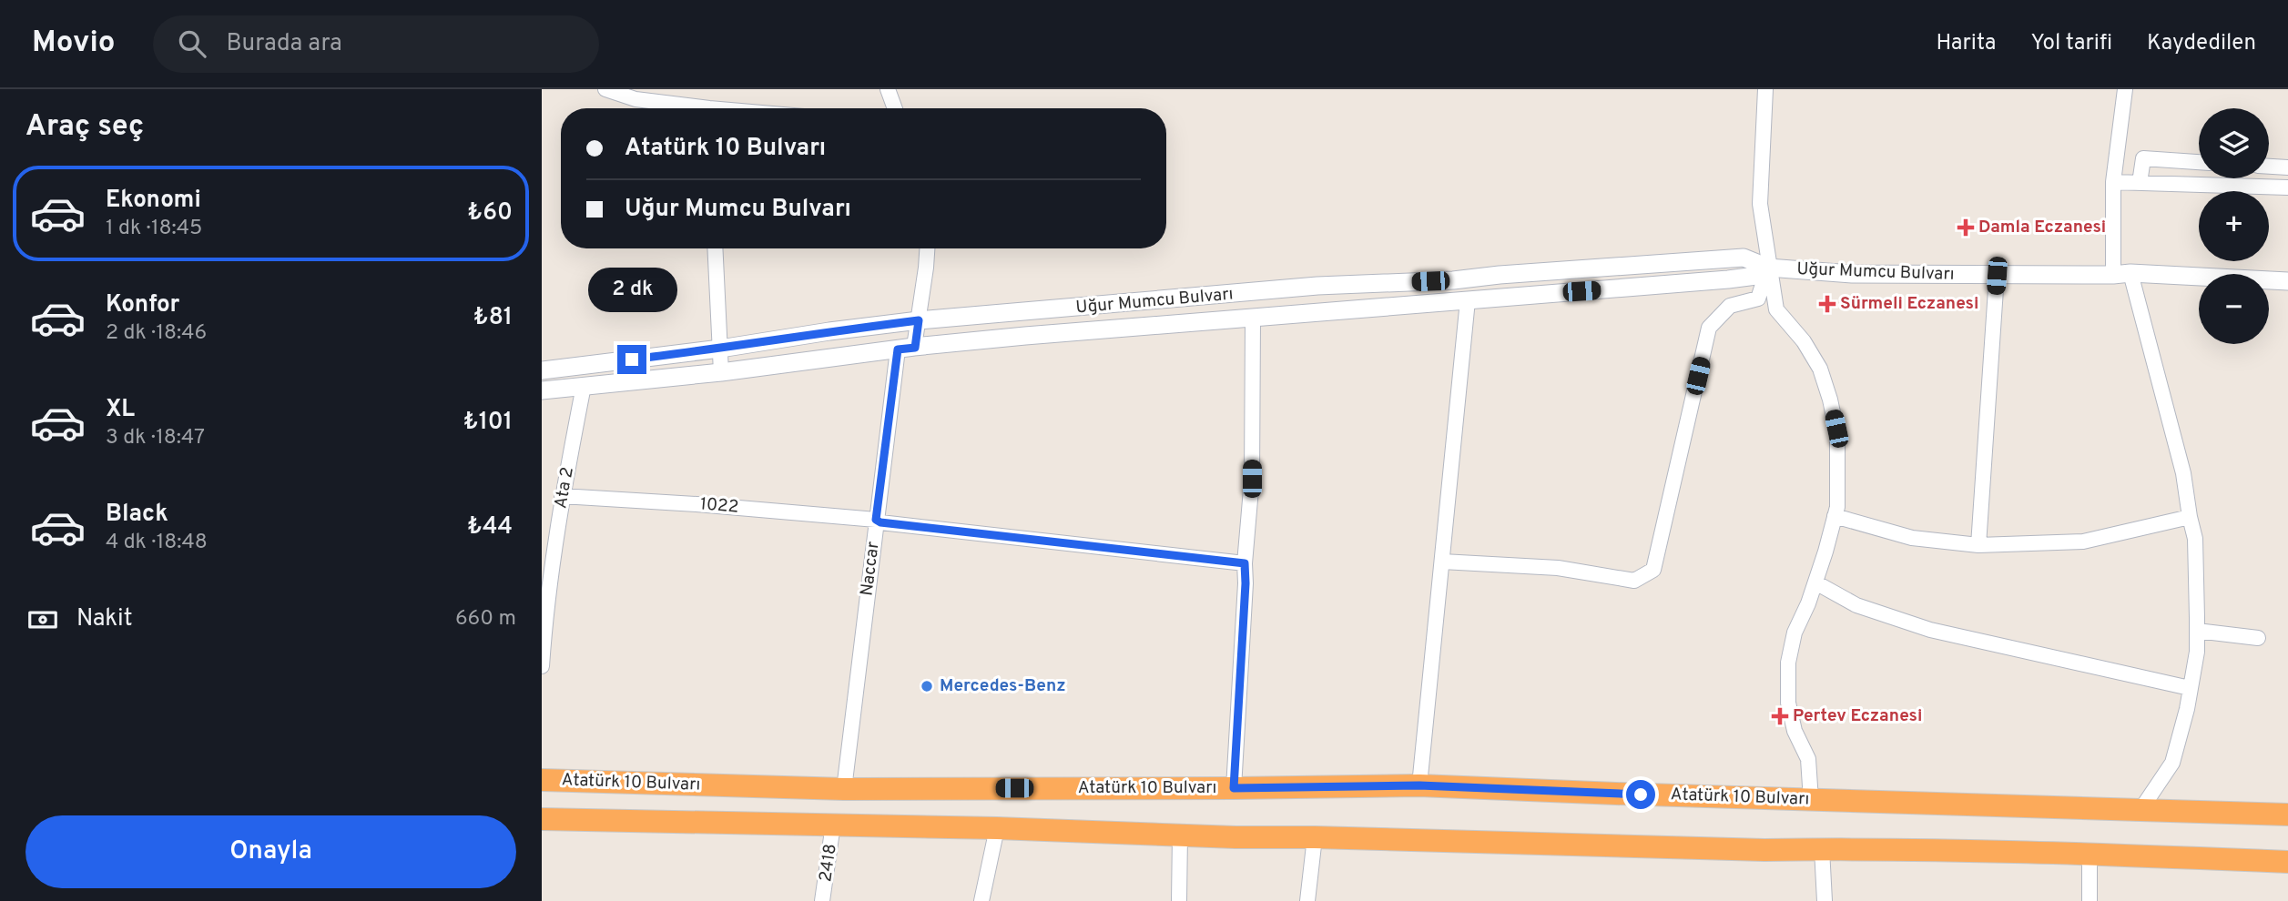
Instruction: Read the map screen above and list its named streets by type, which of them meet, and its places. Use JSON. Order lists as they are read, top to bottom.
{
  "streets": {
    "highway": ["Atatürk 10 Bulvarı"],
    "street": [
      "Uğur Mumcu Bulvarı",
      "Ata 2",
      "1022",
      "Naccar",
      "2418"
    ]
  },
  "crossings": [
    ["Uğur Mumcu Bulvarı", "Ata 2"],
    ["Uğur Mumcu Bulvarı", "Naccar"],
    ["Ata 2", "1022"],
    ["1022", "Naccar"],
    ["Naccar", "Atatürk 10 Bulvarı"]
  ],
  "places": {
    "health": ["Damla Eczanesi", "Sürmeli Eczanesi", "Pertev Eczanesi"],
    "other": ["Mercedes-Benz"]
  },
  "page": {
    "header": "Movio",
    "search": "Burada ara",
    "nav": ["Harita", "Yol tarifi", "Kaydedilen"],
    "heading": "Araç seç",
    "map_buttons": ["+", "−"],
    "banner": ["Atatürk 10 Bulvarı", "Uğur Mumcu Bulvarı"],
    "list": [
      {
        "name": "Ekonomi",
        "note": "1 dk · 18:45",
        "value": "₺60"
      },
      {
        "name": "Konfor",
        "note": "2 dk · 18:46",
        "value": "₺81"
      },
      {
        "name": "XL",
        "note": "3 dk · 18:47",
        "value": "₺101"
      },
      {
        "name": "Black",
        "note": "4 dk · 18:48",
        "value": "₺44"
      }
    ],
    "bubble": "2 dk",
    "pay": ["Nakit", "660 m"],
    "buttons": "Onayla"
  }
}
